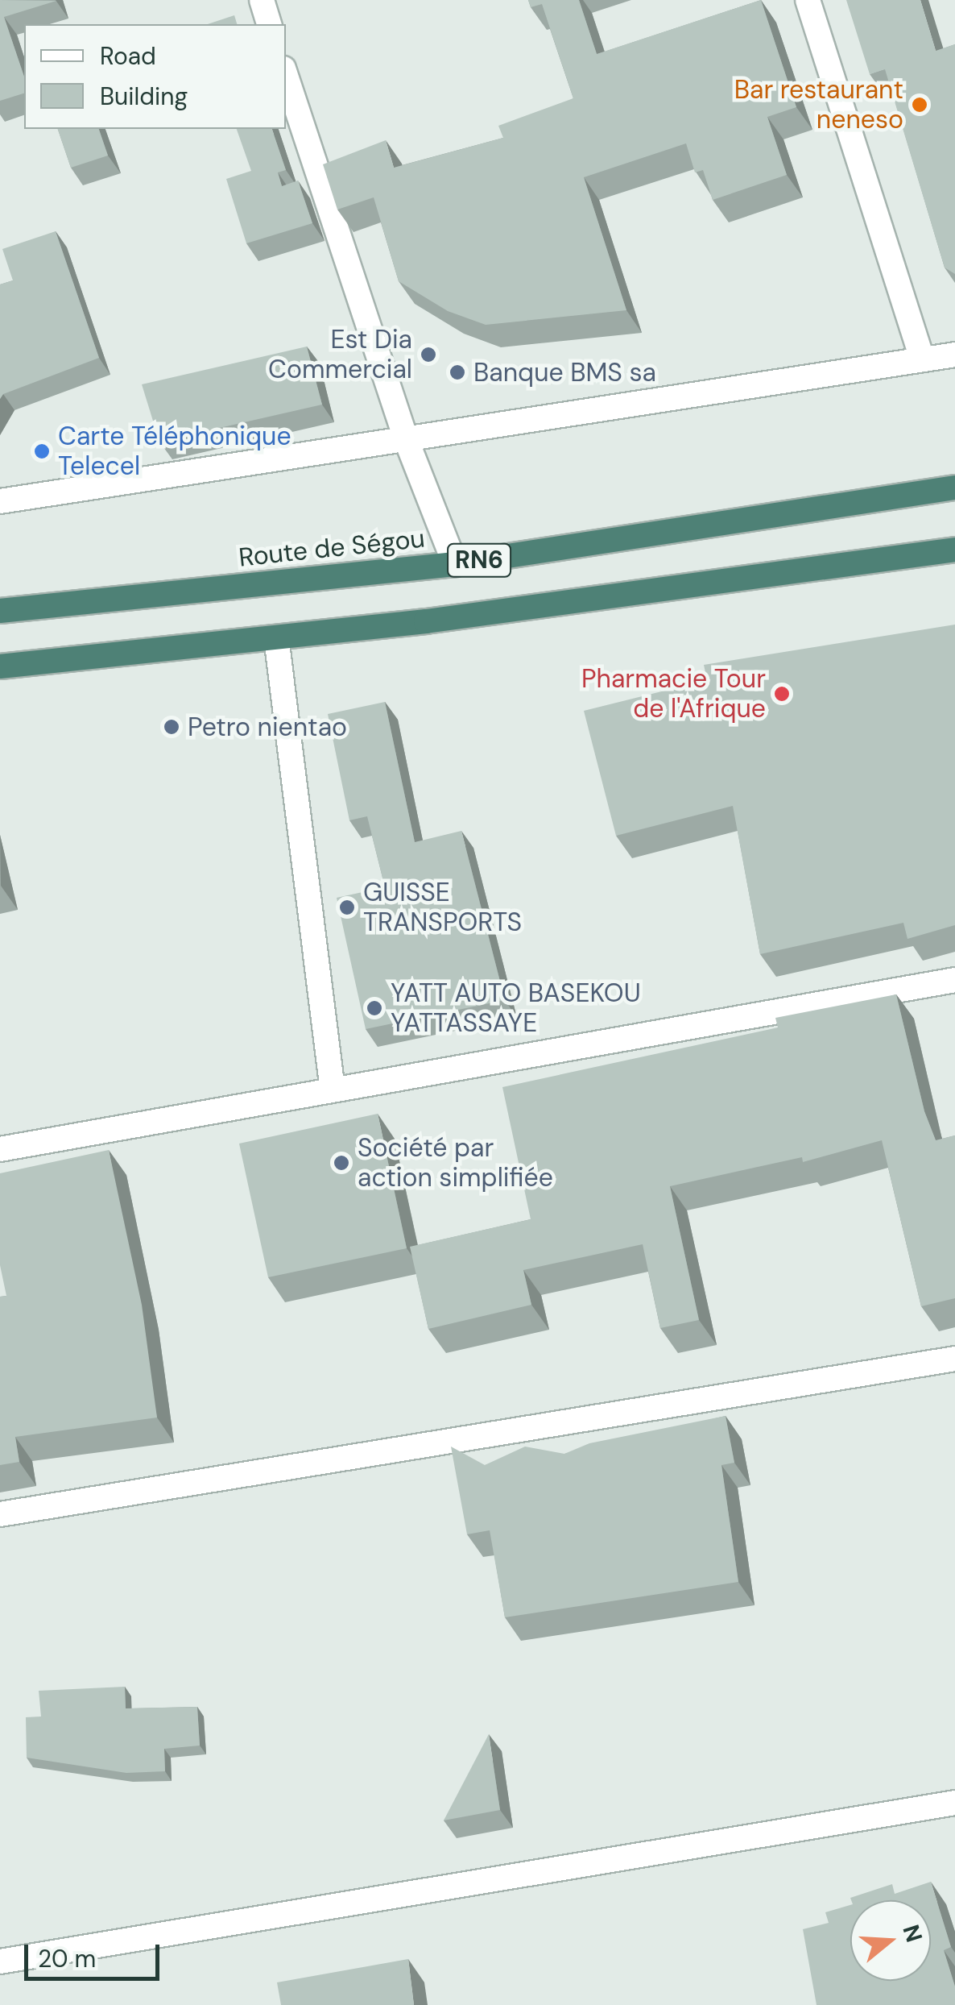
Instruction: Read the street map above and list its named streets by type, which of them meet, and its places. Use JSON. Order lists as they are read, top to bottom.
{
  "streets": {
    "highway": ["Route de Ségou", "RN6"]
  },
  "places": [
    "Bar restaurant neneso",
    "Est Dia Commercial",
    "Banque BMS sa",
    "Carte Téléphonique Telecel",
    "Pharmacie Tour de l'Afrique",
    "Petro nientao",
    "GUISSE TRANSPORTS",
    "YATT AUTO BASEKOU YATTASSAYE",
    "Société par action simplifiée"
  ],
  "legend": ["Road", "Building"],
  "scale_bar": "20 m",
  "north": "right"
}
